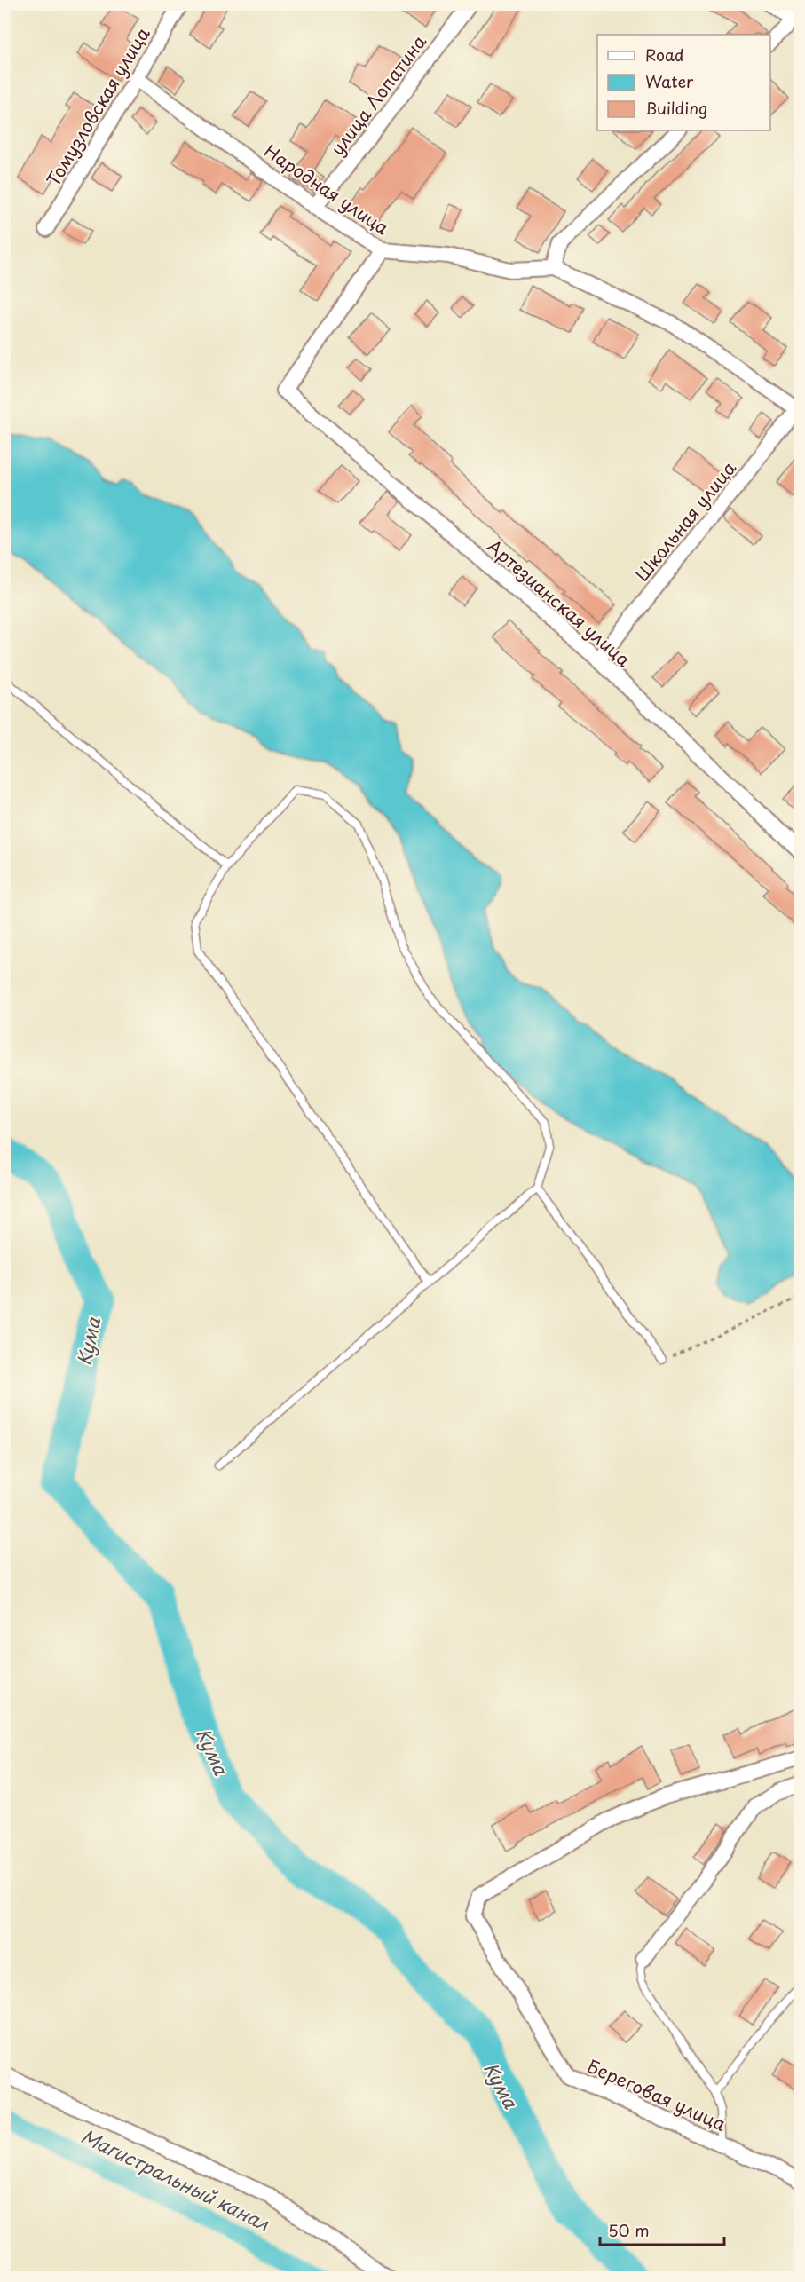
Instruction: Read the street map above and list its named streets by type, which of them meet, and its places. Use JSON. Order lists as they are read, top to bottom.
{
  "streets": {
    "street": [
      "улица Лопатина",
      "Томузловская улица",
      "Народная улица",
      "Школьная улица",
      "Артезианская улица",
      "Береговая улица"
    ]
  },
  "crossings": [
    ["улица Лопатина", "Народная улица"],
    ["Томузловская улица", "Народная улица"],
    ["Народная улица", "Школьная улица"],
    ["Народная улица", "Артезианская улица"],
    ["Школьная улица", "Артезианская улица"]
  ],
  "water": ["Кума", "Магистральный канал"],
  "legend": ["Road", "Water", "Building"],
  "scale_bar": "50 m"
}
